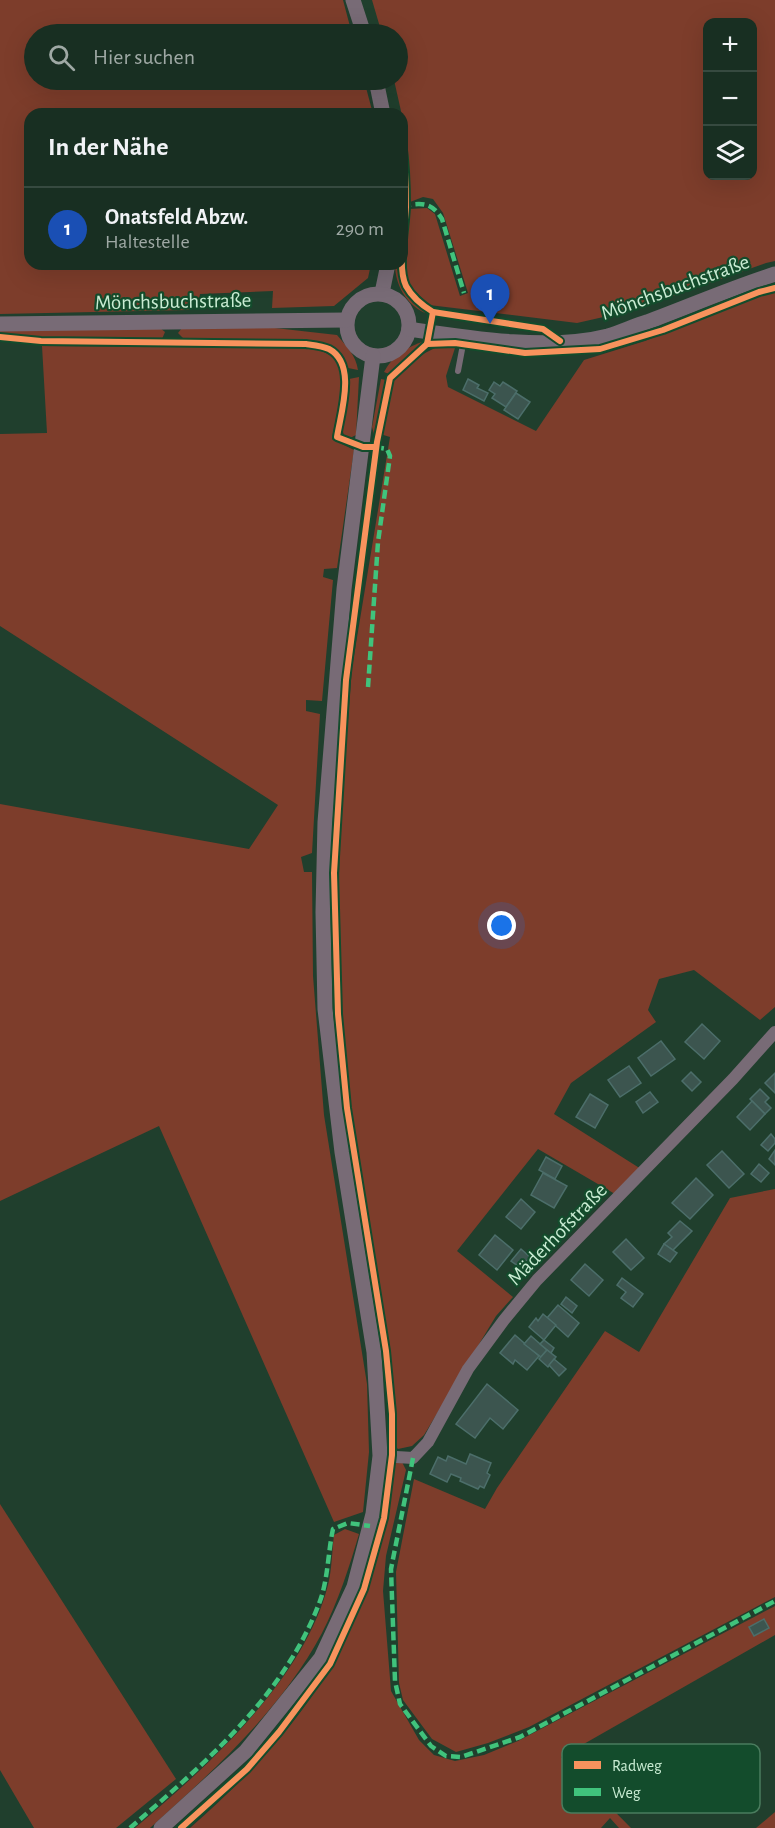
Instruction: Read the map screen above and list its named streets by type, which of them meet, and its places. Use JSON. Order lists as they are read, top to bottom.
{
  "streets": {
    "street": ["Mönchsbuchstraße", "Mäderhofstraße"]
  },
  "legend": ["Radweg", "Weg"],
  "page": {
    "map_buttons": ["+", "−"],
    "search": "Hier suchen",
    "heading": "In der Nähe",
    "list": [
      {
        "mark": "1",
        "name": "Onatsfeld Abzw.",
        "note": "Haltestelle",
        "value": "290 m"
      }
    ],
    "pins": "1"
  }
}
